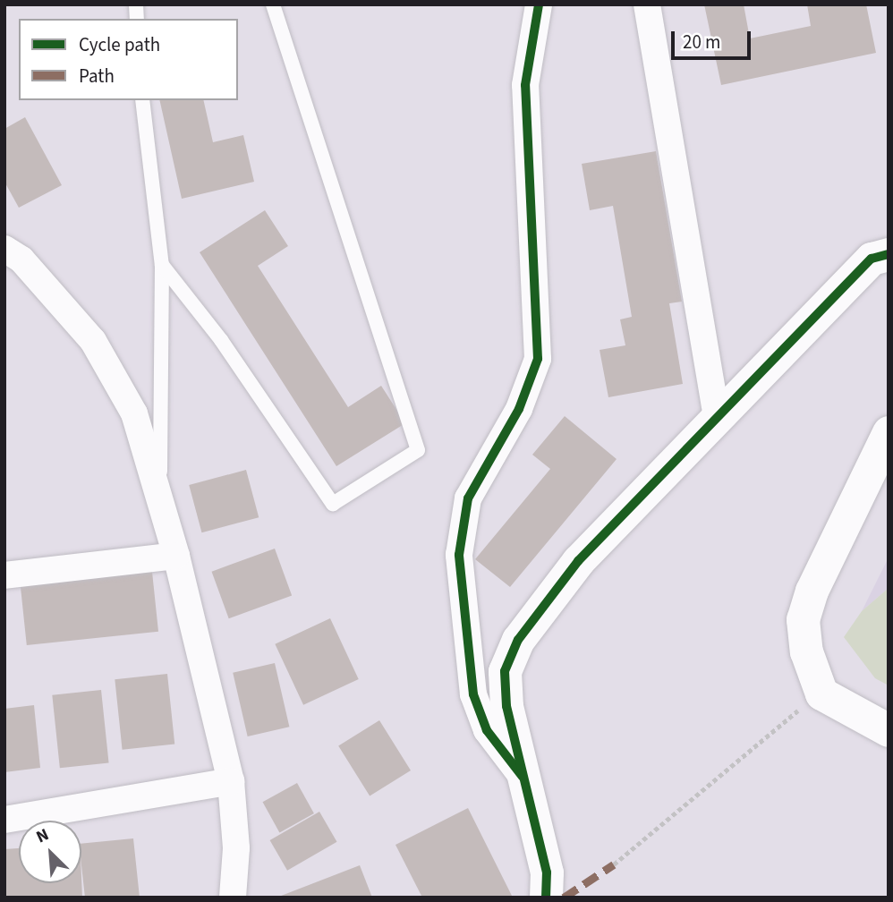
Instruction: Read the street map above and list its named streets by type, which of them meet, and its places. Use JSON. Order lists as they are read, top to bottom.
{
  "legend": ["Cycle path", "Path"],
  "scale_bar": "20 m",
  "north": "top left"
}
